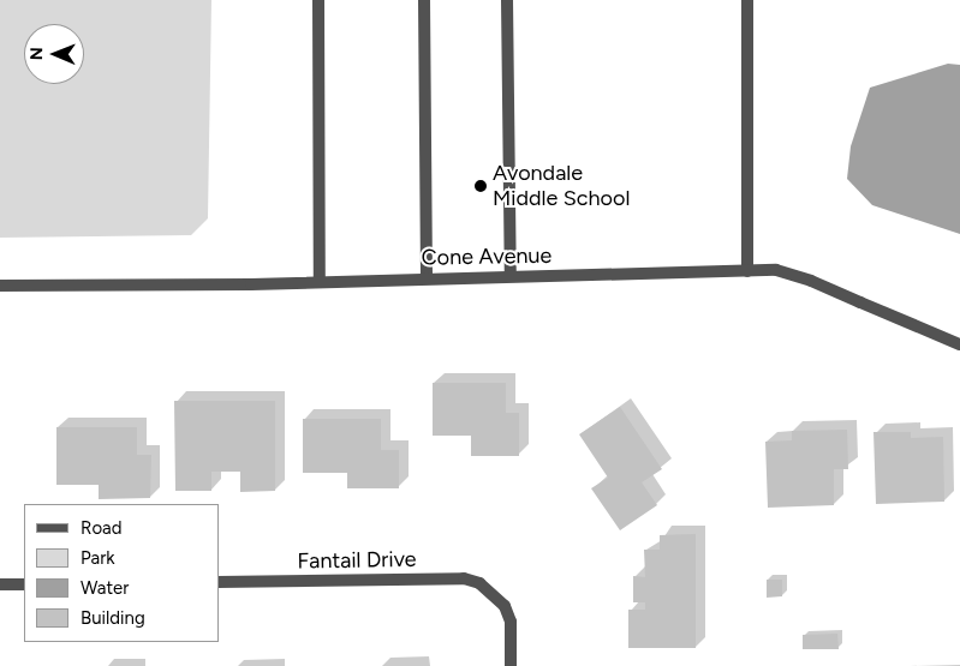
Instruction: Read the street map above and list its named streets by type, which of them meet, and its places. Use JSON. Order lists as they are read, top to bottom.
{
  "streets": {
    "street": ["Cone Avenue", "Fantail Drive"]
  },
  "places": ["Avondale Middle School"],
  "legend": [
    "Road",
    "Park",
    "Water",
    "Building"
  ],
  "north": "left"
}
